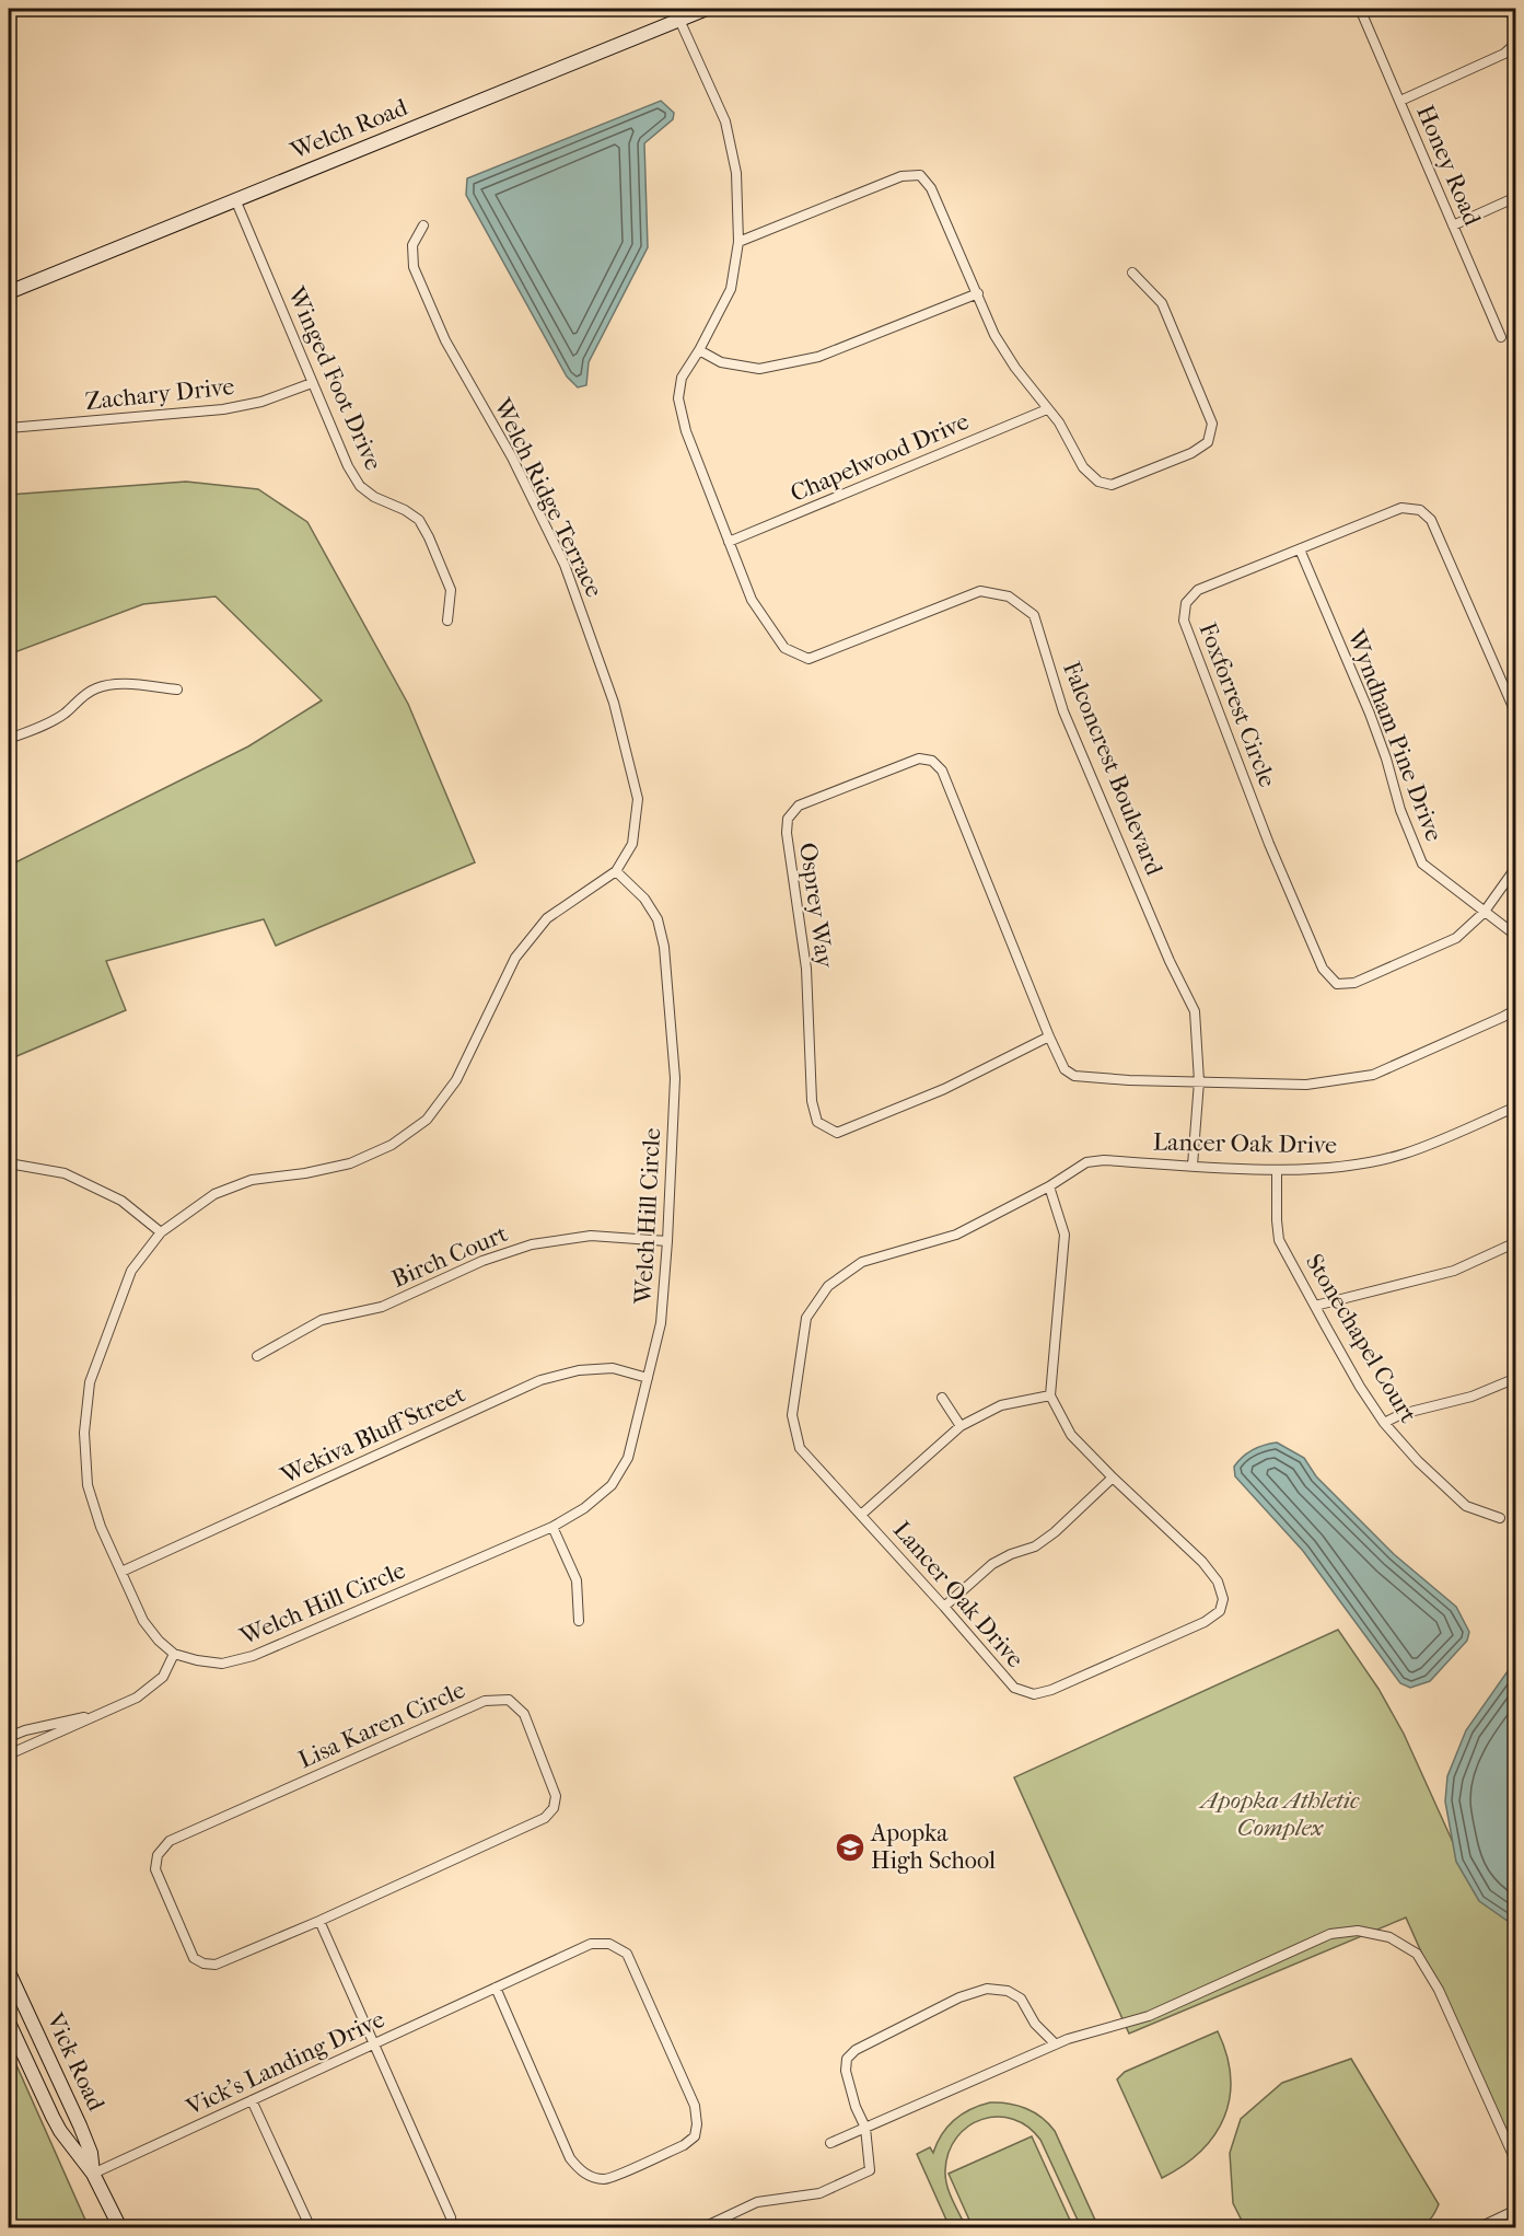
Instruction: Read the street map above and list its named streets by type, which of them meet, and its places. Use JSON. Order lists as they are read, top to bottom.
{
  "streets": {
    "street": [
      "Welch Road",
      "Honey Road",
      "Winged Foot Drive",
      "Zachary Drive",
      "Chapelwood Drive",
      "Welch Ridge Terrace",
      "Foxforrest Circle",
      "Wyndham Pine Drive",
      "Falconcrest Boulevard",
      "Osprey Way",
      "Lancer Oak Drive",
      "Welch Hill Circle",
      "Birch Court",
      "Stonechapel Court",
      "Wekiva Bluff Street",
      "Lisa Karen Circle",
      "Vick Road",
      "Vick's Landing Drive"
    ]
  },
  "crossings": [
    ["Welch Road", "Winged Foot Drive"],
    ["Welch Road", "Falconcrest Boulevard"],
    ["Winged Foot Drive", "Zachary Drive"],
    ["Chapelwood Drive", "Falconcrest Boulevard"],
    ["Welch Ridge Terrace", "Welch Hill Circle"],
    ["Foxforrest Circle", "Wyndham Pine Drive"],
    ["Falconcrest Boulevard", "Osprey Way"],
    ["Falconcrest Boulevard", "Lancer Oak Drive"],
    ["Lancer Oak Drive", "Stonechapel Court"],
    ["Welch Hill Circle", "Birch Court"],
    ["Welch Hill Circle", "Wekiva Bluff Street"],
    ["Vick Road", "Vick's Landing Drive"]
  ],
  "parks": ["Apopka Athletic Complex"],
  "places": {
    "school or university": ["Apopka High School"]
  }
}
